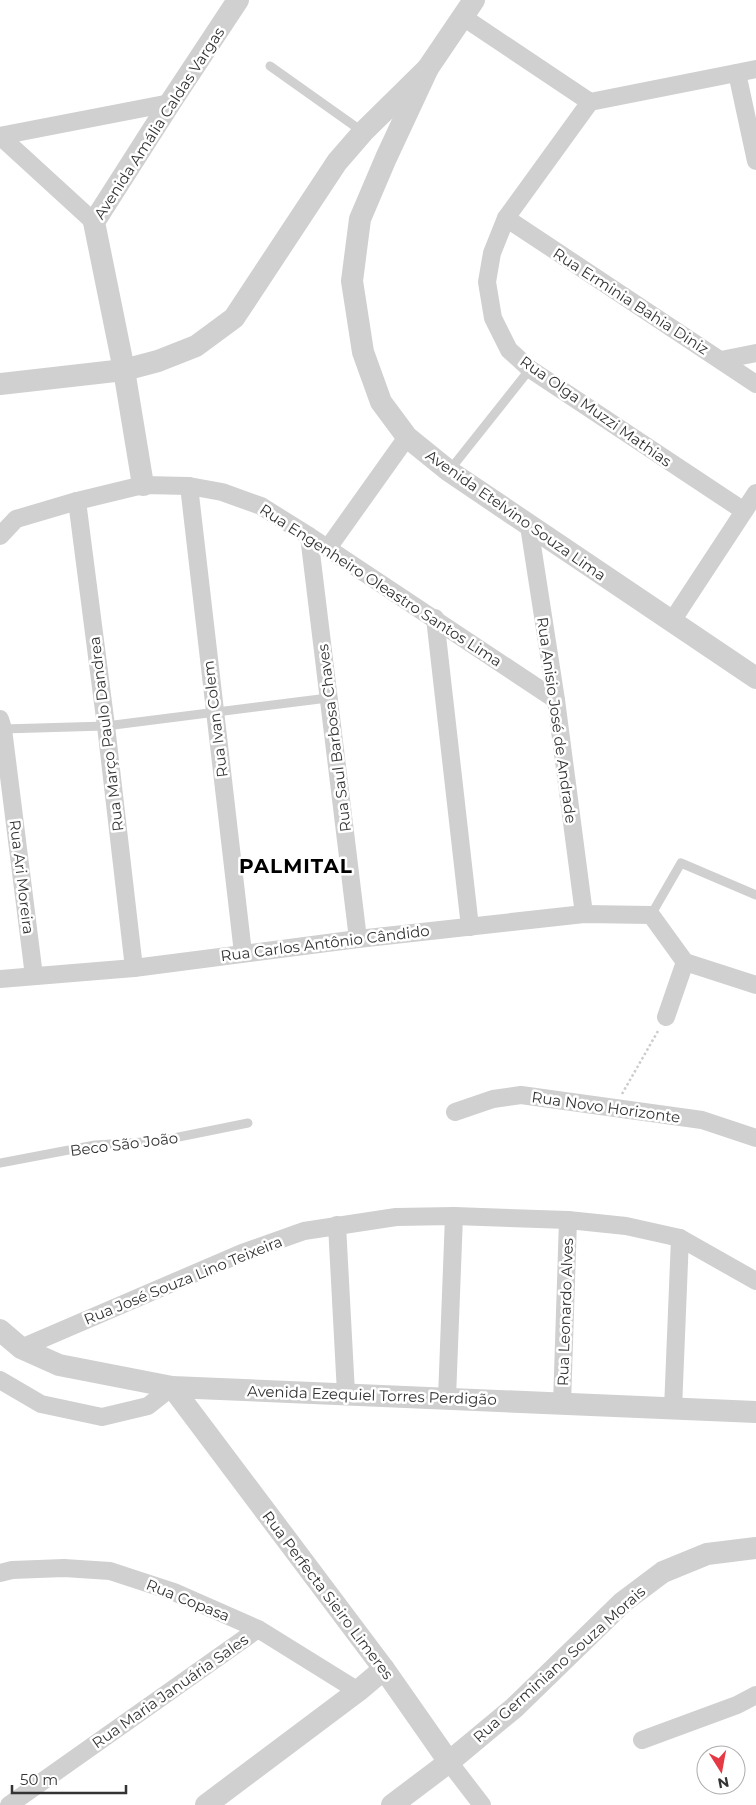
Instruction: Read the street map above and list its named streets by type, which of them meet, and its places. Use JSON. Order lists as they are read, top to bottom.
{
  "streets": {
    "street": [
      "Avenida Amália Caldas Vargas",
      "Rua Erminia Bahia Diniz",
      "Rua Olga Muzzi Mathias",
      "Avenida Etelvino Souza Lima",
      "Rua Engenheiro Oleastro Santos Lima",
      "Rua Ivan Colem",
      "Rua Anisio José de Andrade",
      "Rua Março Paulo Dandrea",
      "Rua Saul Barbosa Chaves",
      "Rua Ari Moreira",
      "Rua Carlos Antônio Cândido",
      "Rua Novo Horizonte",
      "Rua José Souza Lino Teixeira",
      "Rua Leonardo Alves",
      "Avenida Ezequiel Torres Perdigão",
      "Rua Perfecta Sieiro Limeres",
      "Rua Copasa",
      "Rua Germiniano Souza Morais",
      "Rua Maria Januária Sales"
    ],
    "lane": ["Beco São João"]
  },
  "crossings": [
    ["Avenida Amália Caldas Vargas", "Rua Engenheiro Oleastro Santos Lima"],
    ["Rua Erminia Bahia Diniz", "Rua Olga Muzzi Mathias"],
    ["Avenida Etelvino Souza Lima", "Rua Anisio José de Andrade"],
    ["Rua Engenheiro Oleastro Santos Lima", "Rua Ivan Colem"],
    ["Rua Engenheiro Oleastro Santos Lima", "Rua Anisio José de Andrade"],
    ["Rua Engenheiro Oleastro Santos Lima", "Rua Março Paulo Dandrea"],
    ["Rua Engenheiro Oleastro Santos Lima", "Rua Saul Barbosa Chaves"],
    ["Rua Ivan Colem", "Rua Carlos Antônio Cândido"],
    ["Rua Anisio José de Andrade", "Rua Carlos Antônio Cândido"],
    ["Rua Março Paulo Dandrea", "Rua Carlos Antônio Cândido"],
    ["Rua Saul Barbosa Chaves", "Rua Carlos Antônio Cândido"],
    ["Rua Ari Moreira", "Rua Carlos Antônio Cândido"],
    ["Rua José Souza Lino Teixeira", "Rua Leonardo Alves"],
    ["Rua José Souza Lino Teixeira", "Avenida Ezequiel Torres Perdigão"],
    ["Rua Leonardo Alves", "Avenida Ezequiel Torres Perdigão"],
    ["Avenida Ezequiel Torres Perdigão", "Rua Perfecta Sieiro Limeres"],
    ["Rua Perfecta Sieiro Limeres", "Rua Germiniano Souza Morais"],
    ["Rua Copasa", "Rua Maria Januária Sales"]
  ],
  "districts": ["PALMITAL"],
  "scale_bar": "50 m",
  "north": "bottom"
}
